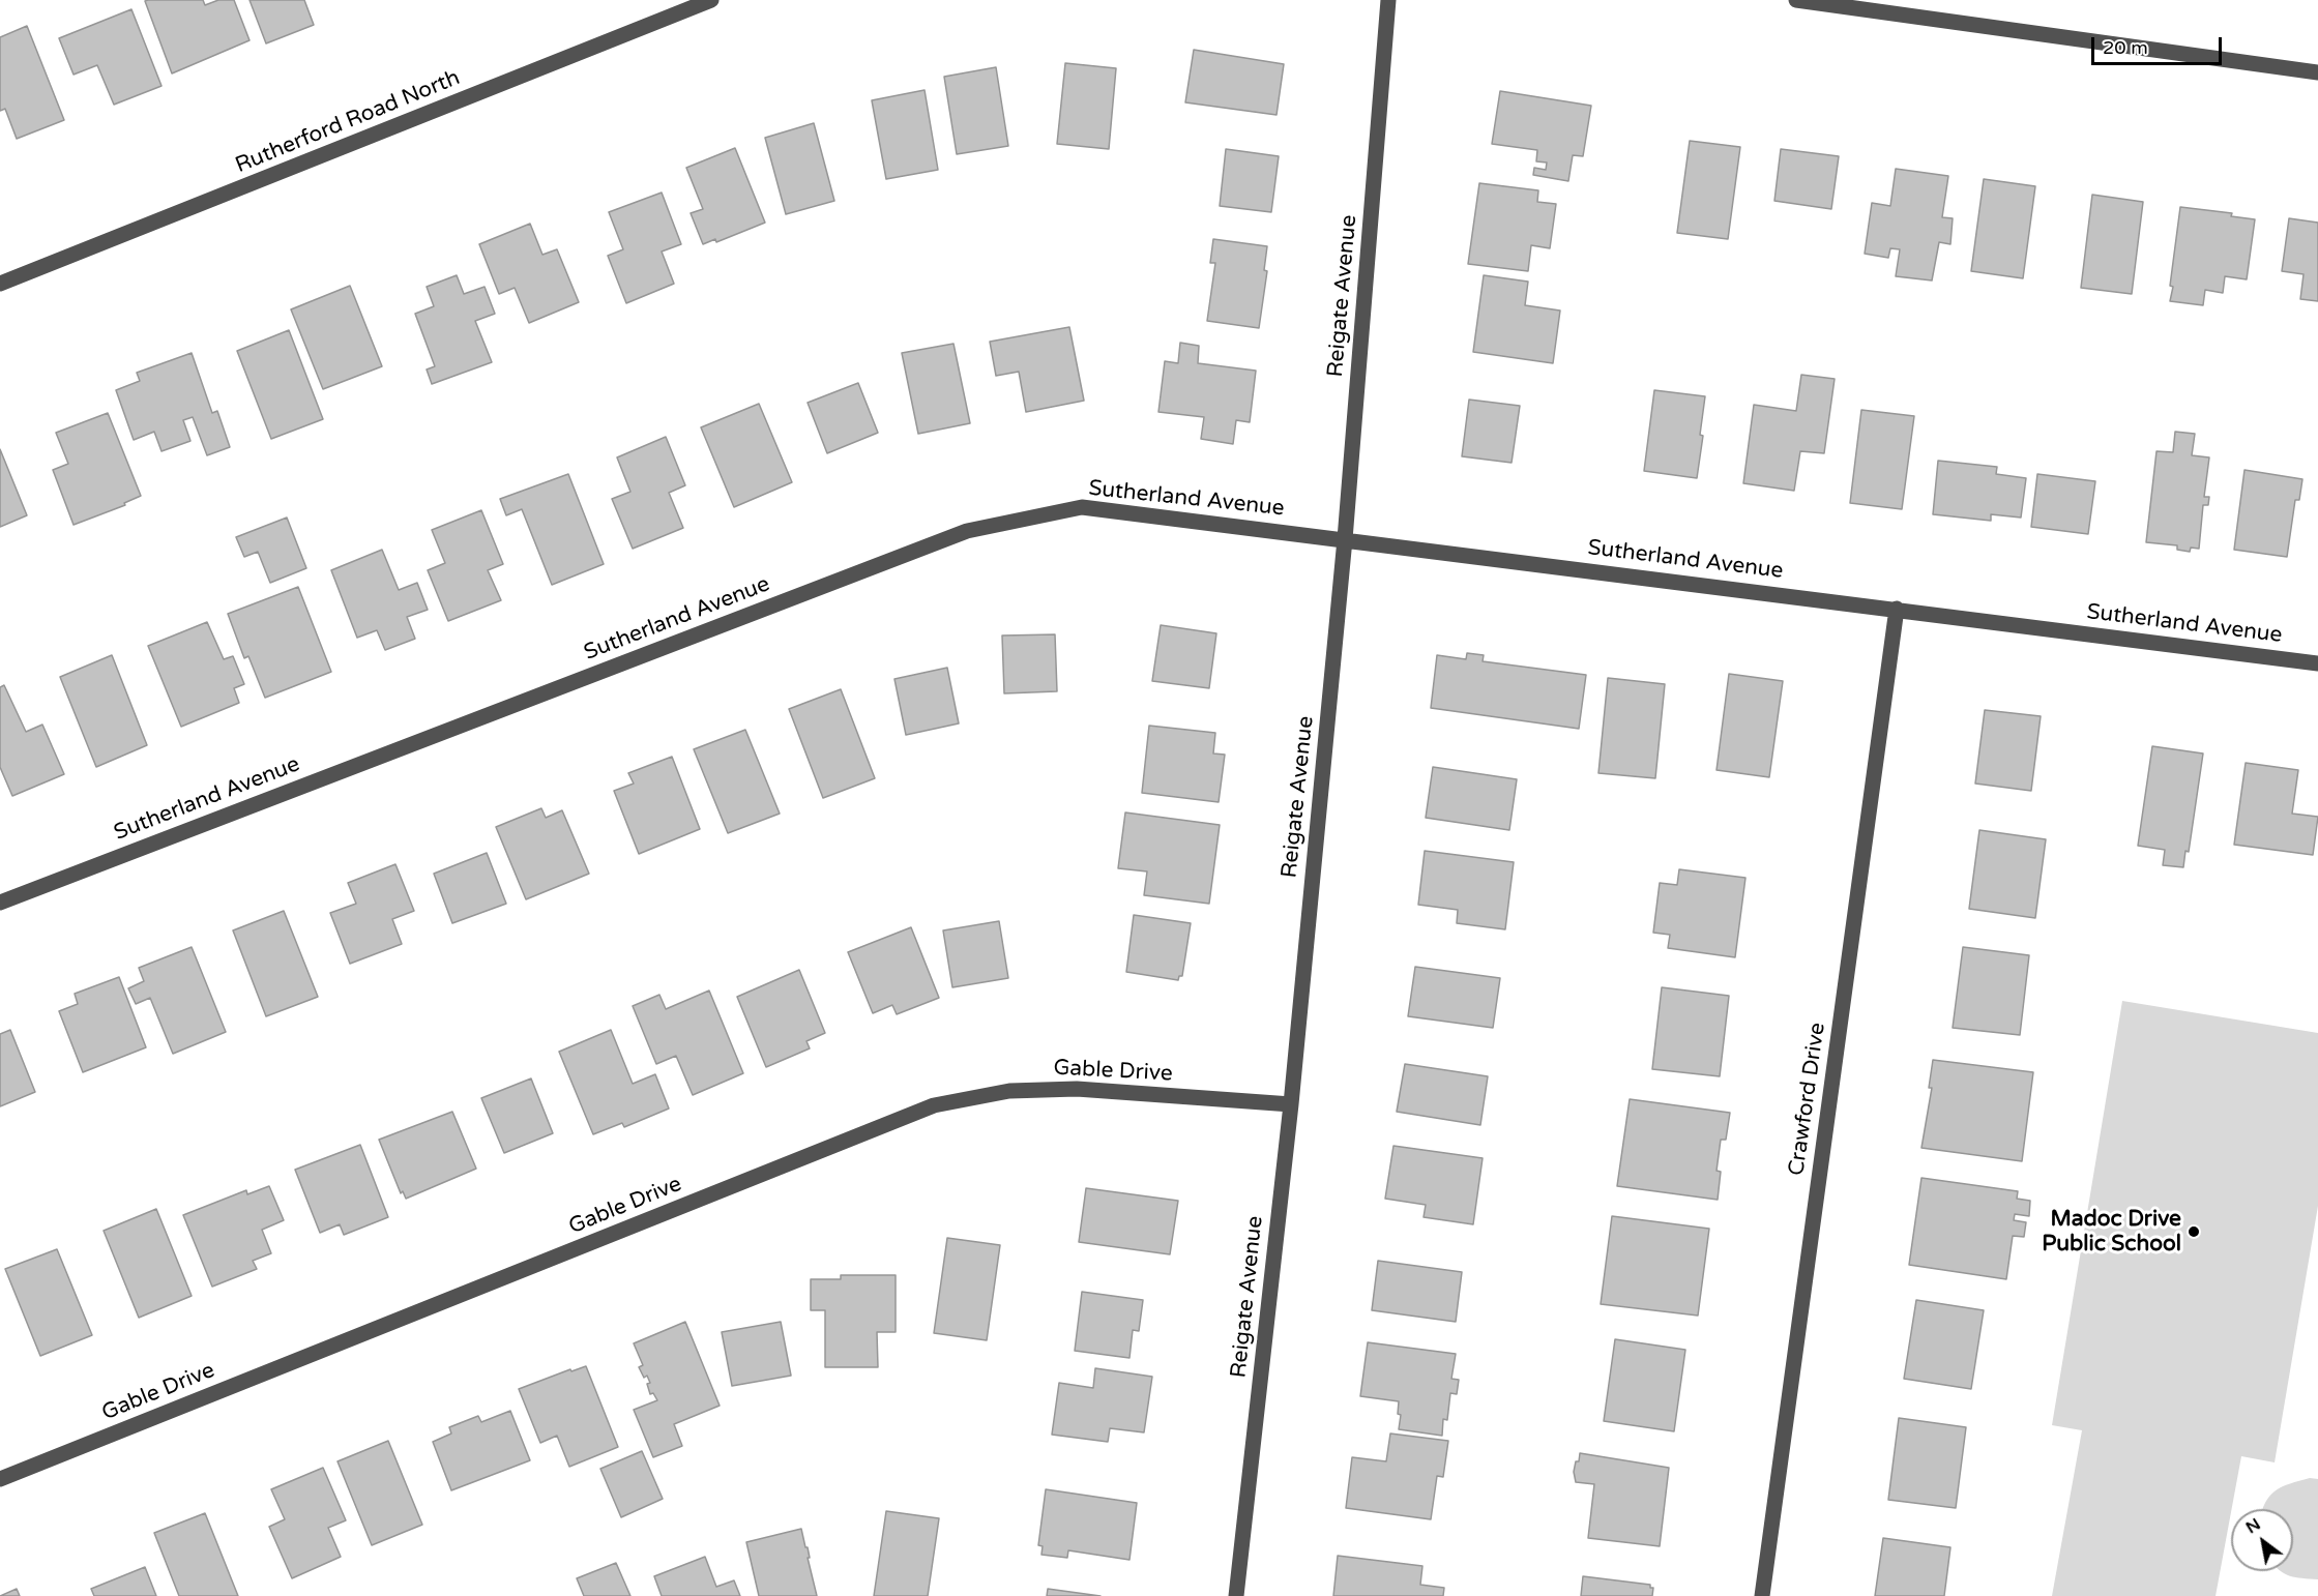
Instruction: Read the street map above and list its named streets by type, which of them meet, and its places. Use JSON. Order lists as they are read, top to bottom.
{
  "streets": {
    "street": [
      "Rutherford Road North",
      "Reigate Avenue",
      "Sutherland Avenue",
      "Gable Drive",
      "Crawford Drive"
    ]
  },
  "crossings": [
    ["Reigate Avenue", "Sutherland Avenue"],
    ["Reigate Avenue", "Gable Drive"],
    ["Sutherland Avenue", "Crawford Drive"]
  ],
  "places": ["Madoc Drive Public School"],
  "scale_bar": "20 m",
  "north": "top left"
}
